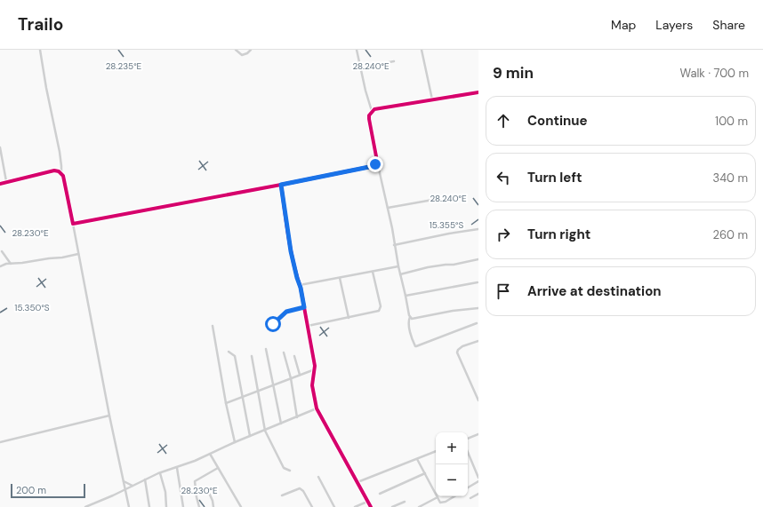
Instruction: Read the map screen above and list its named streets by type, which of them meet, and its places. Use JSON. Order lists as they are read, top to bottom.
{
  "scale_bar": "200 m",
  "page": {
    "header": "Trailo",
    "nav": ["Map", "Layers", "Share"],
    "heading": ["9 min", "Walk · 700 m"],
    "list": [
      ["Continue", "100 m"],
      ["Turn left", "340 m"],
      ["Turn right", "260 m"],
      "Arrive at destination"
    ],
    "map_buttons": ["+", "−"],
    "scale": "200 m"
  },
  "coordinates": [
    "28.235°E",
    "28.240°E",
    "15.355°S",
    "28.230°E",
    "15.350°S"
  ]
}
